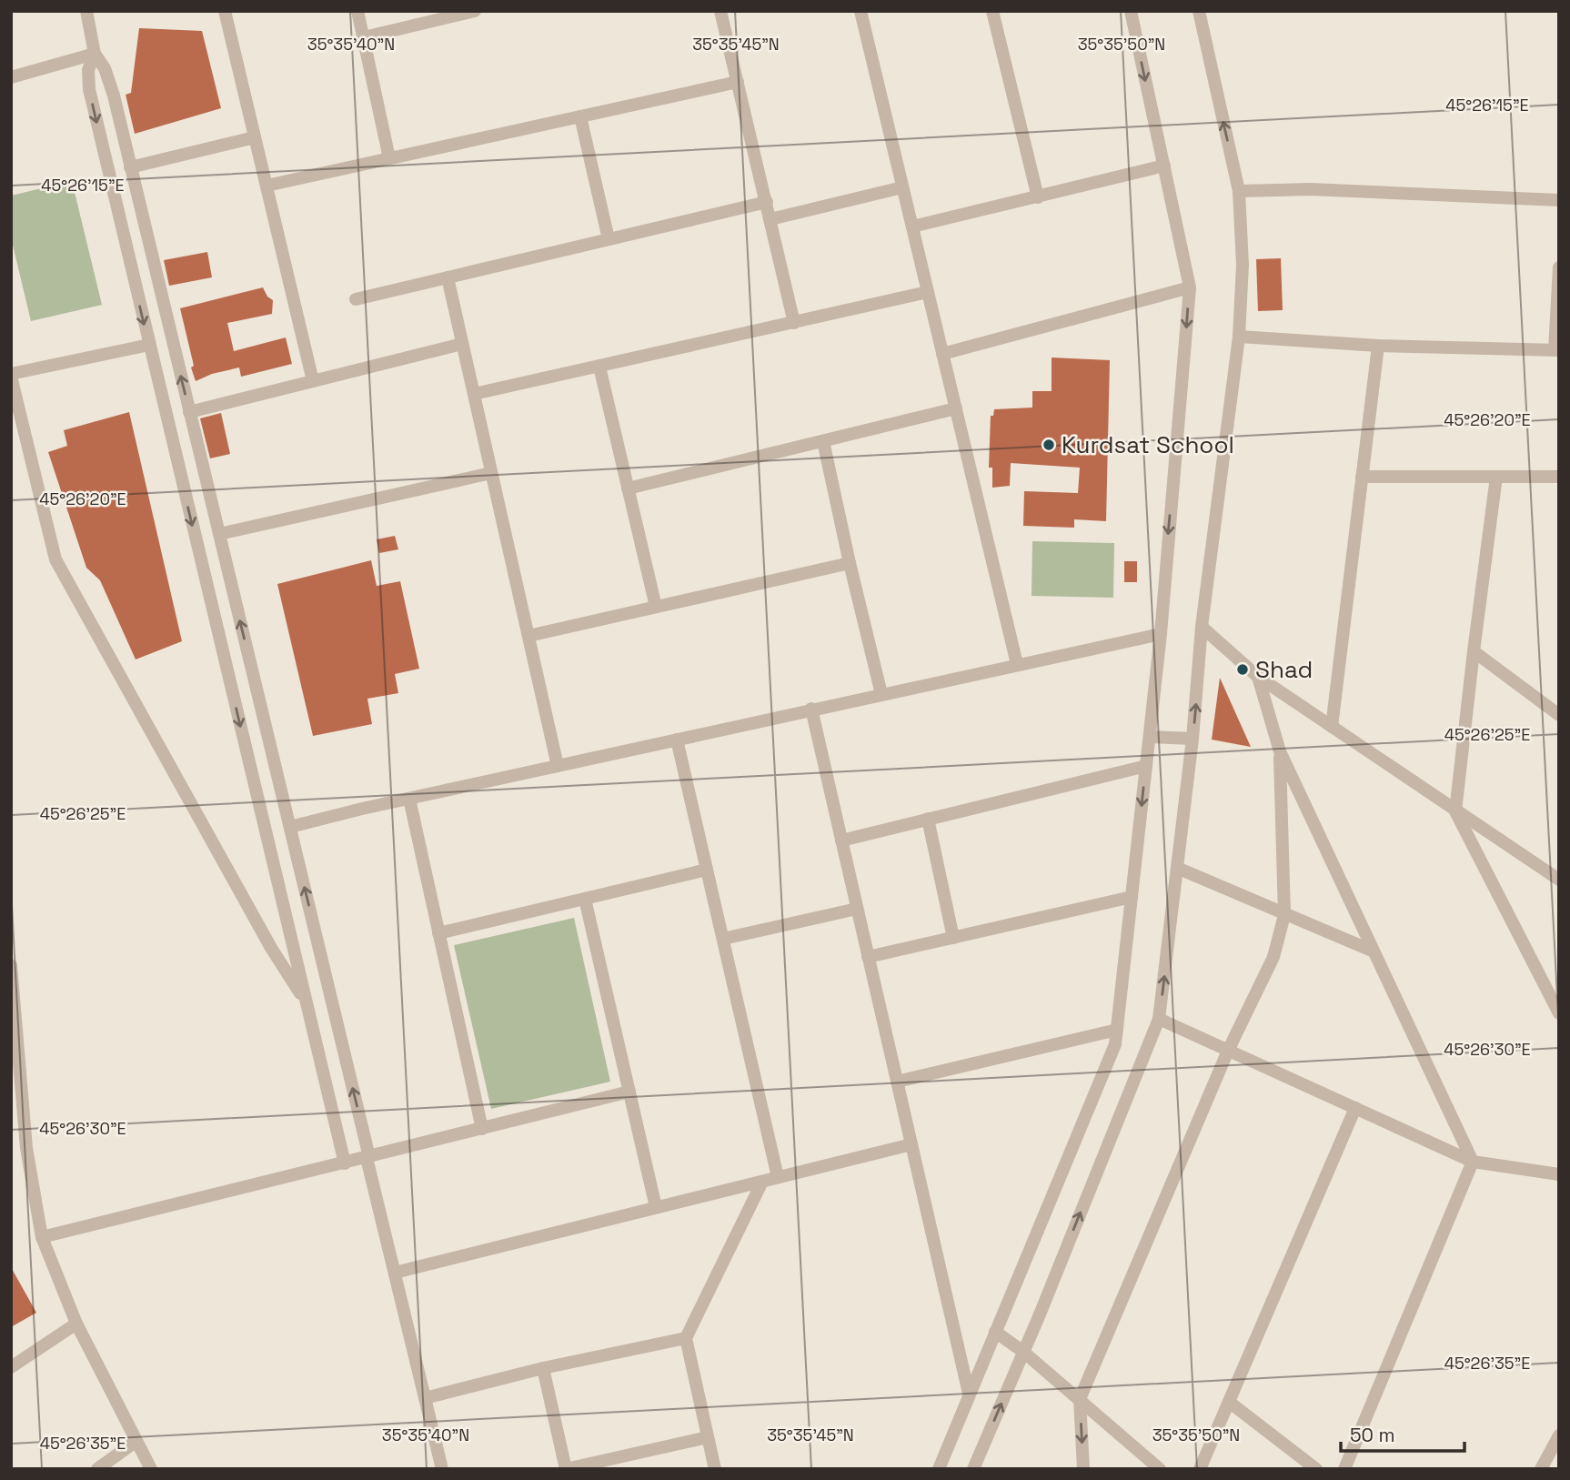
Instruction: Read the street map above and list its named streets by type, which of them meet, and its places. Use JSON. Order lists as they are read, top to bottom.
{
  "places": ["Kurdsat School", "Shad"],
  "scale_bar": "50 m",
  "coordinates": [
    "35°35'40\"N",
    "35°35'45\"N",
    "35°35'50\"N",
    "45°26'15\"E",
    "45°26'20\"E",
    "45°26'25\"E",
    "45°26'30\"E",
    "45°26'35\"E"
  ]
}
